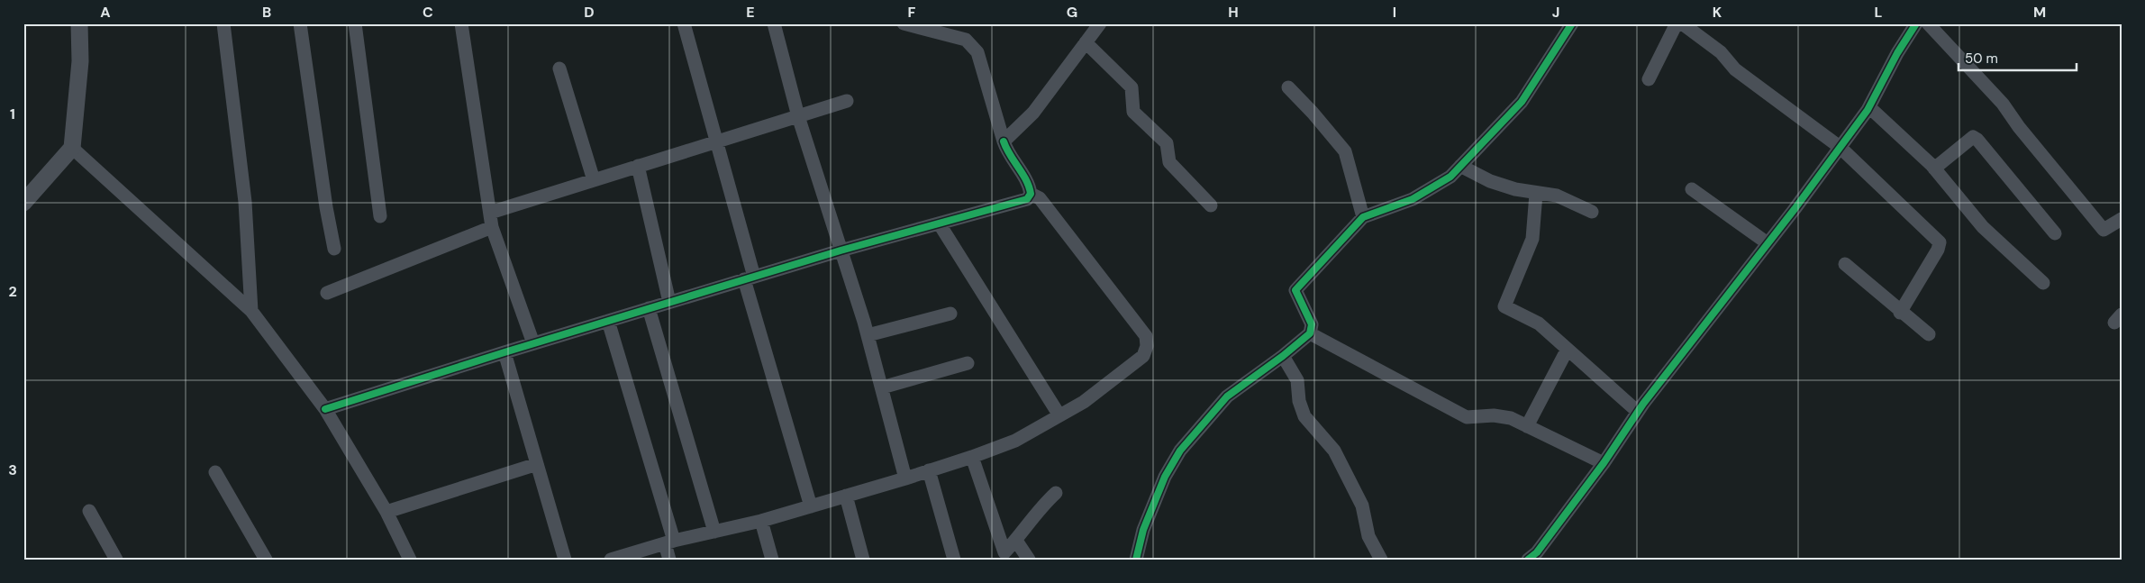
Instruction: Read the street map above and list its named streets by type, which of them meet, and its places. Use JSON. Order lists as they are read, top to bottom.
{
  "scale_bar": "50 m",
  "grid": {
    "columns": [
      "A",
      "B",
      "C",
      "D",
      "E",
      "F",
      "G",
      "H",
      "I",
      "J",
      "K",
      "L",
      "M"
    ],
    "rows": ["1", "2", "3"]
  }
}
